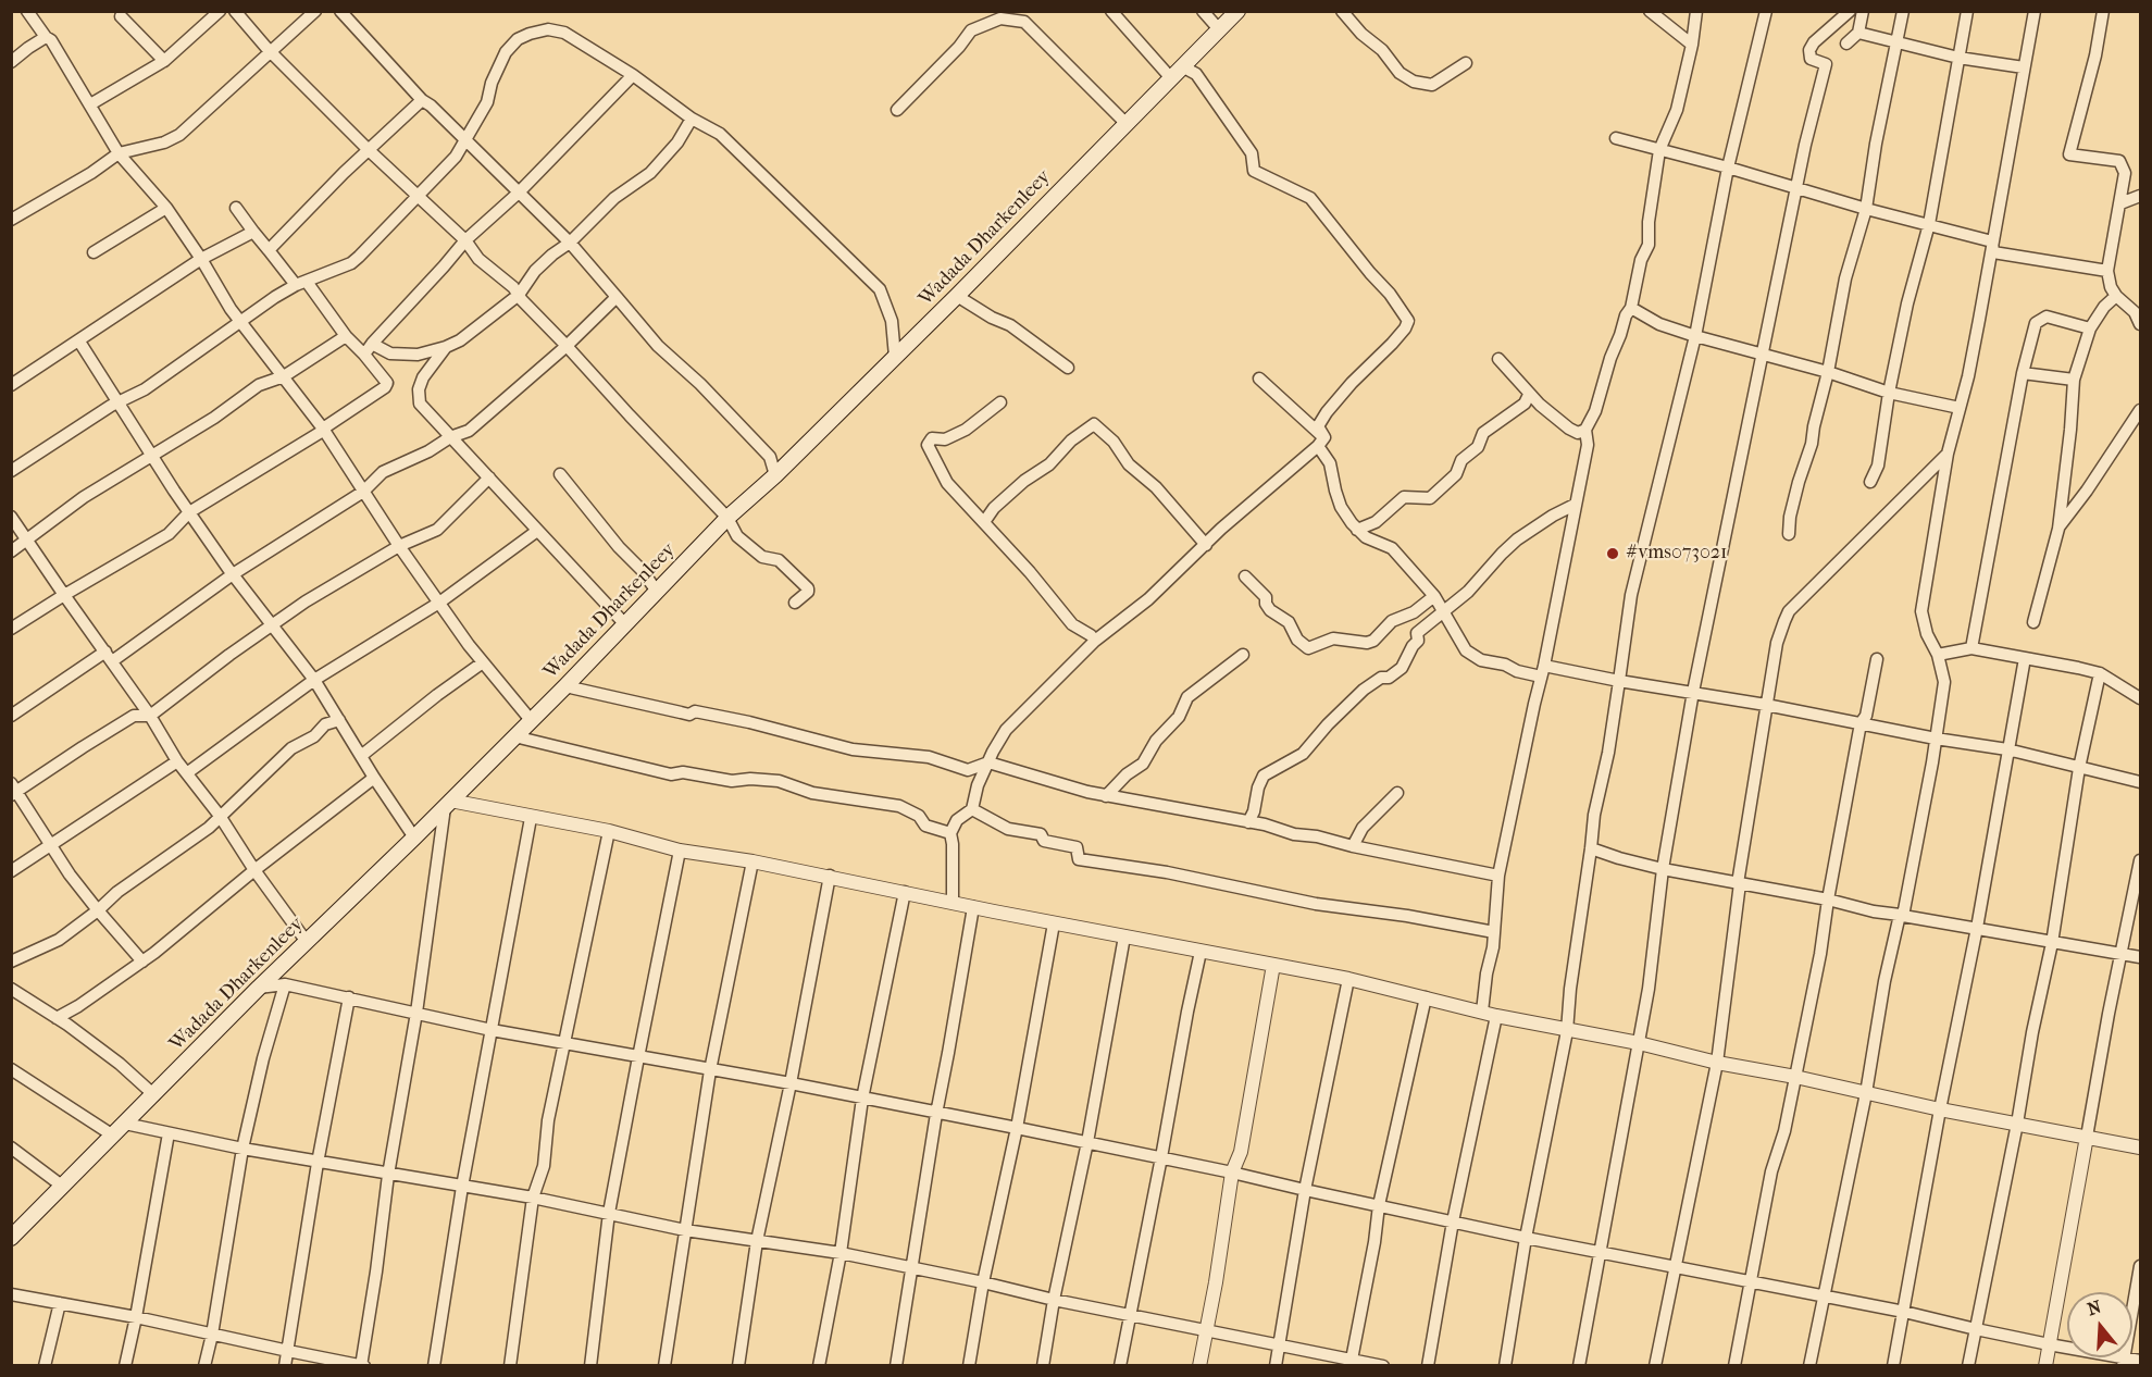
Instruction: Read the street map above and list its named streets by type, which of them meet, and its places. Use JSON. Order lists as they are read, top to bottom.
{
  "streets": {
    "main road": ["Wadada Dharkenleey"]
  },
  "places": ["#vms073021"],
  "north": "top"
}
